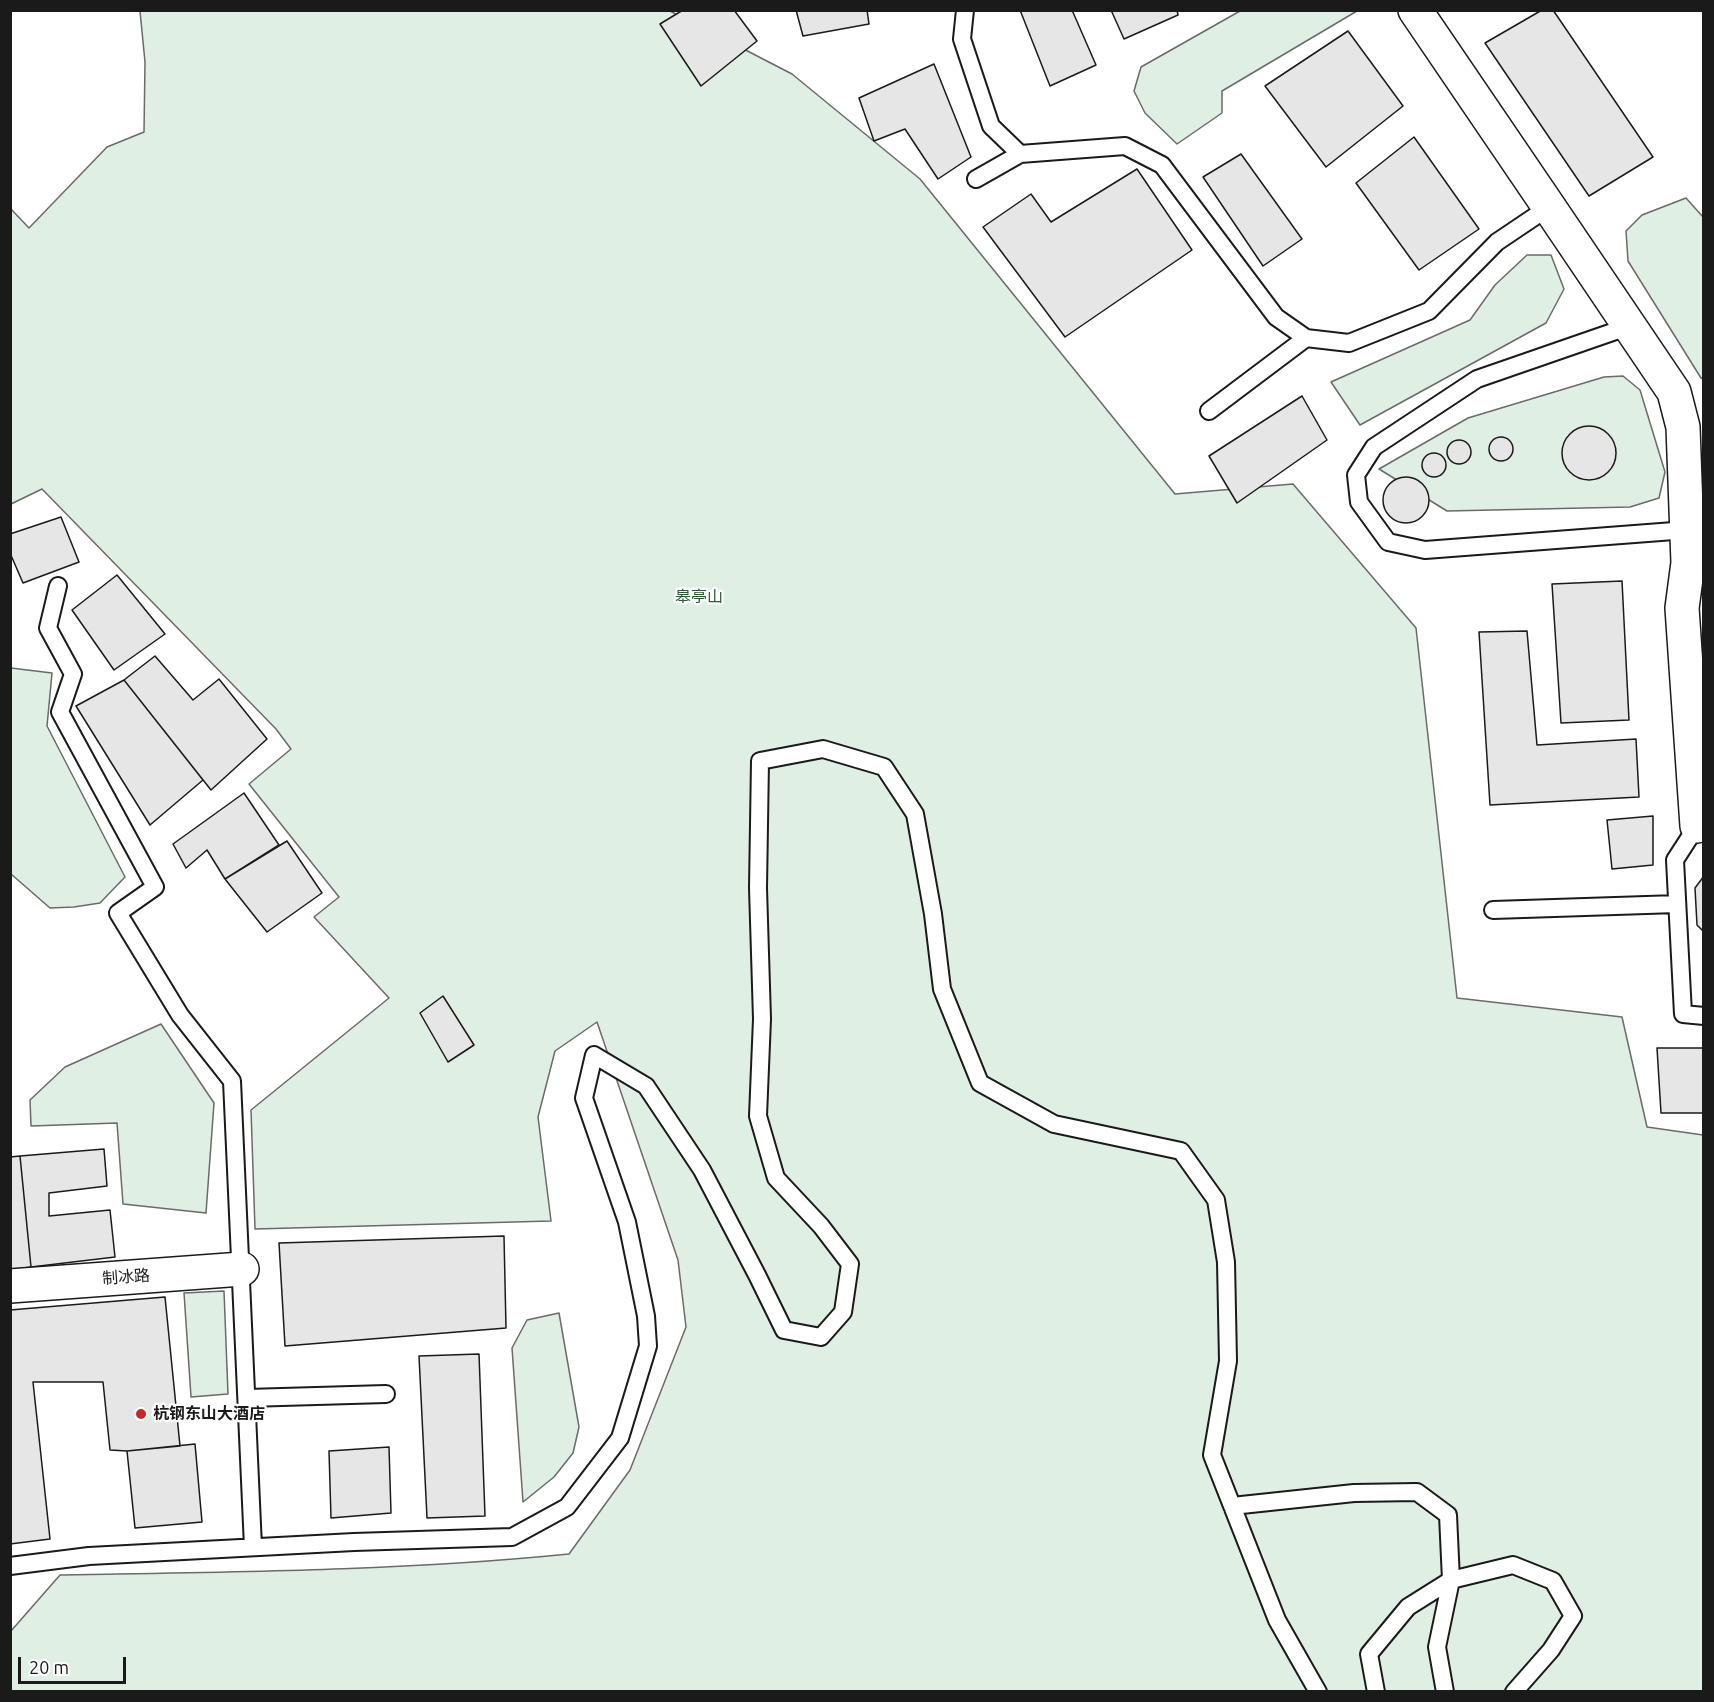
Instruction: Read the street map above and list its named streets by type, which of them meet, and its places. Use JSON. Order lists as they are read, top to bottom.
{
  "streets": {
    "street": ["制冰路"]
  },
  "parks": ["皋亭山"],
  "places": ["杭钢东山大酒店"],
  "scale_bar": "20 m"
}
